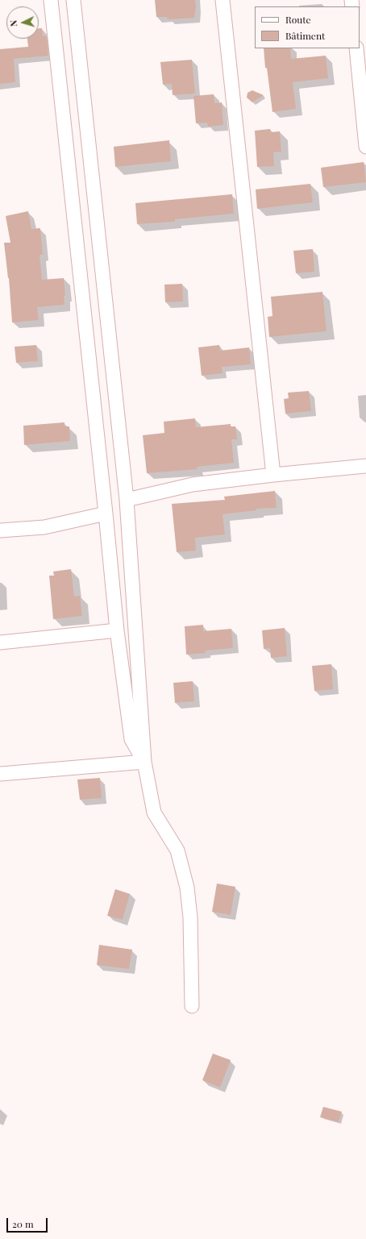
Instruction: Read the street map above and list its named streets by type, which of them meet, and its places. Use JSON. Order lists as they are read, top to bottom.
{
  "legend": ["Route", "Bâtiment"],
  "scale_bar": "20 m",
  "north": "left"
}
